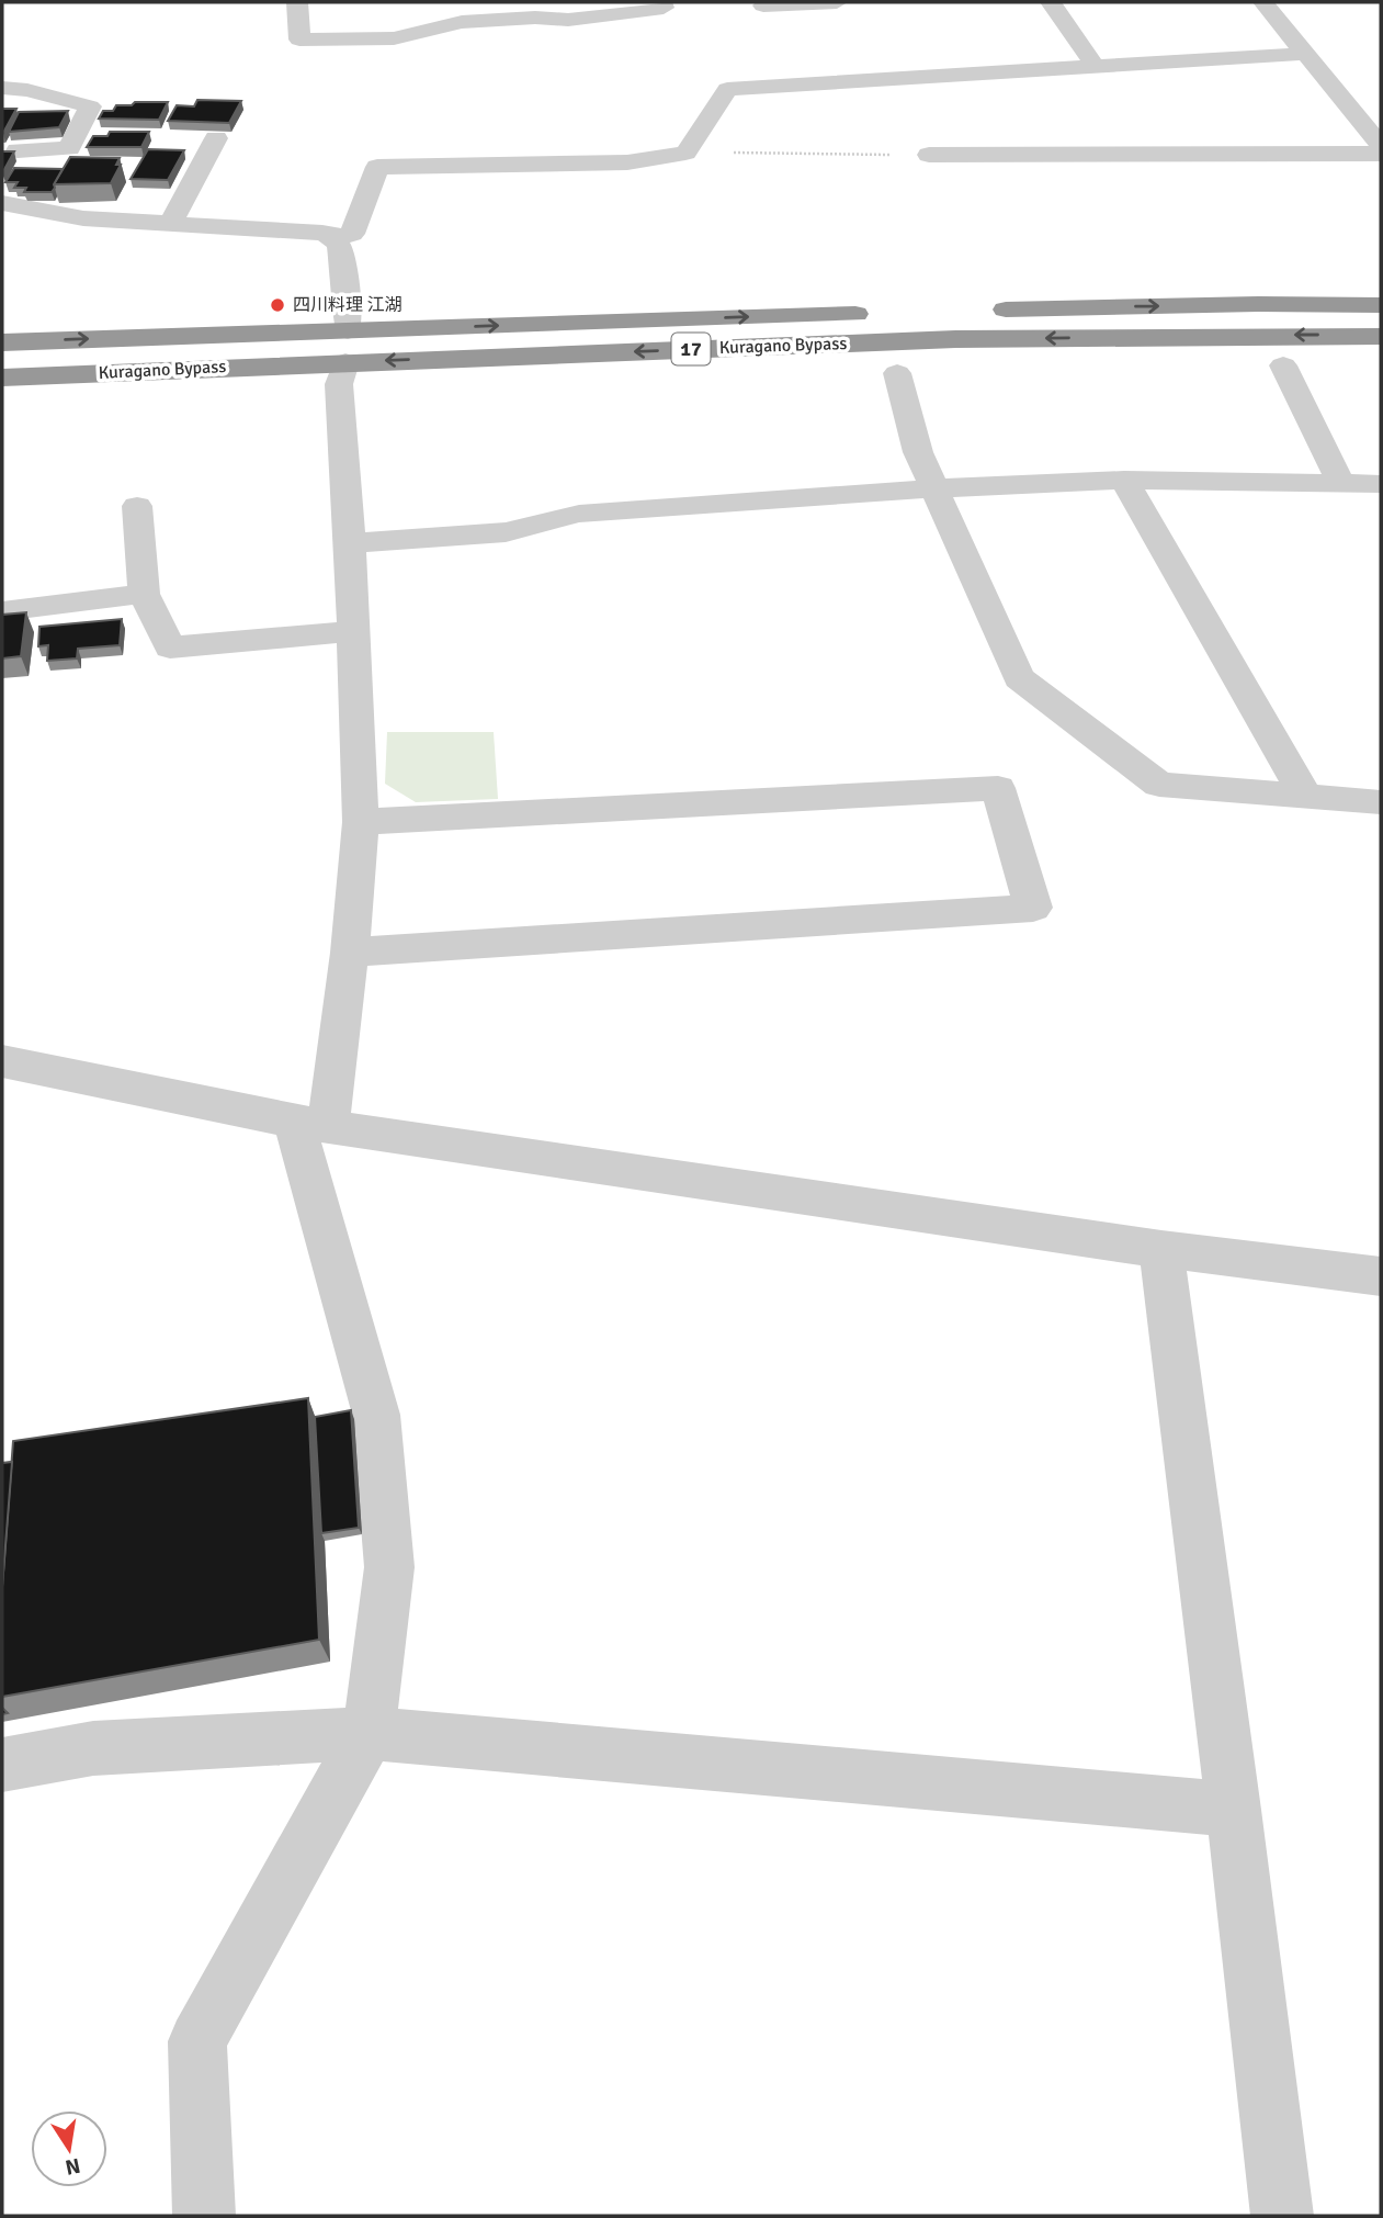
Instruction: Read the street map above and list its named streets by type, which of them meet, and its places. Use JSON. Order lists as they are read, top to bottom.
{
  "streets": {
    "highway": ["Kuragano Bypass", "17"]
  },
  "places": ["四川料理 江湖"],
  "north": "bottom"
}
